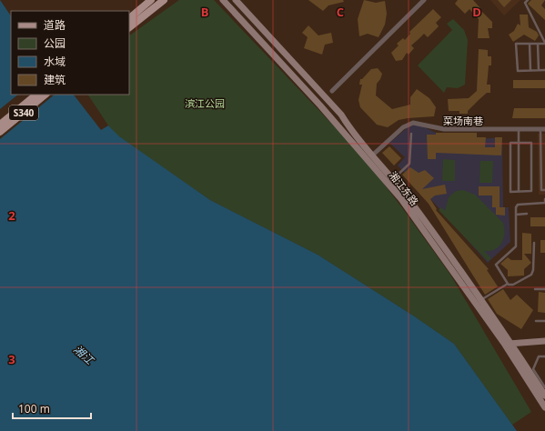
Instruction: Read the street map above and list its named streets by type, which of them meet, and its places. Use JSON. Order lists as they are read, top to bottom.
{
  "streets": {
    "main road": ["S340", "湘江东路"],
    "street": ["菜场南巷"]
  },
  "crossings": [
    ["菜场南巷", "湘江东路"]
  ],
  "water": ["湘江"],
  "parks": ["滨江公园"],
  "legend": [
    "道路",
    "公园",
    "水域",
    "建筑"
  ],
  "scale_bar": "100 m",
  "grid": {
    "columns": ["B", "C", "D"],
    "rows": ["2", "3"]
  }
}
